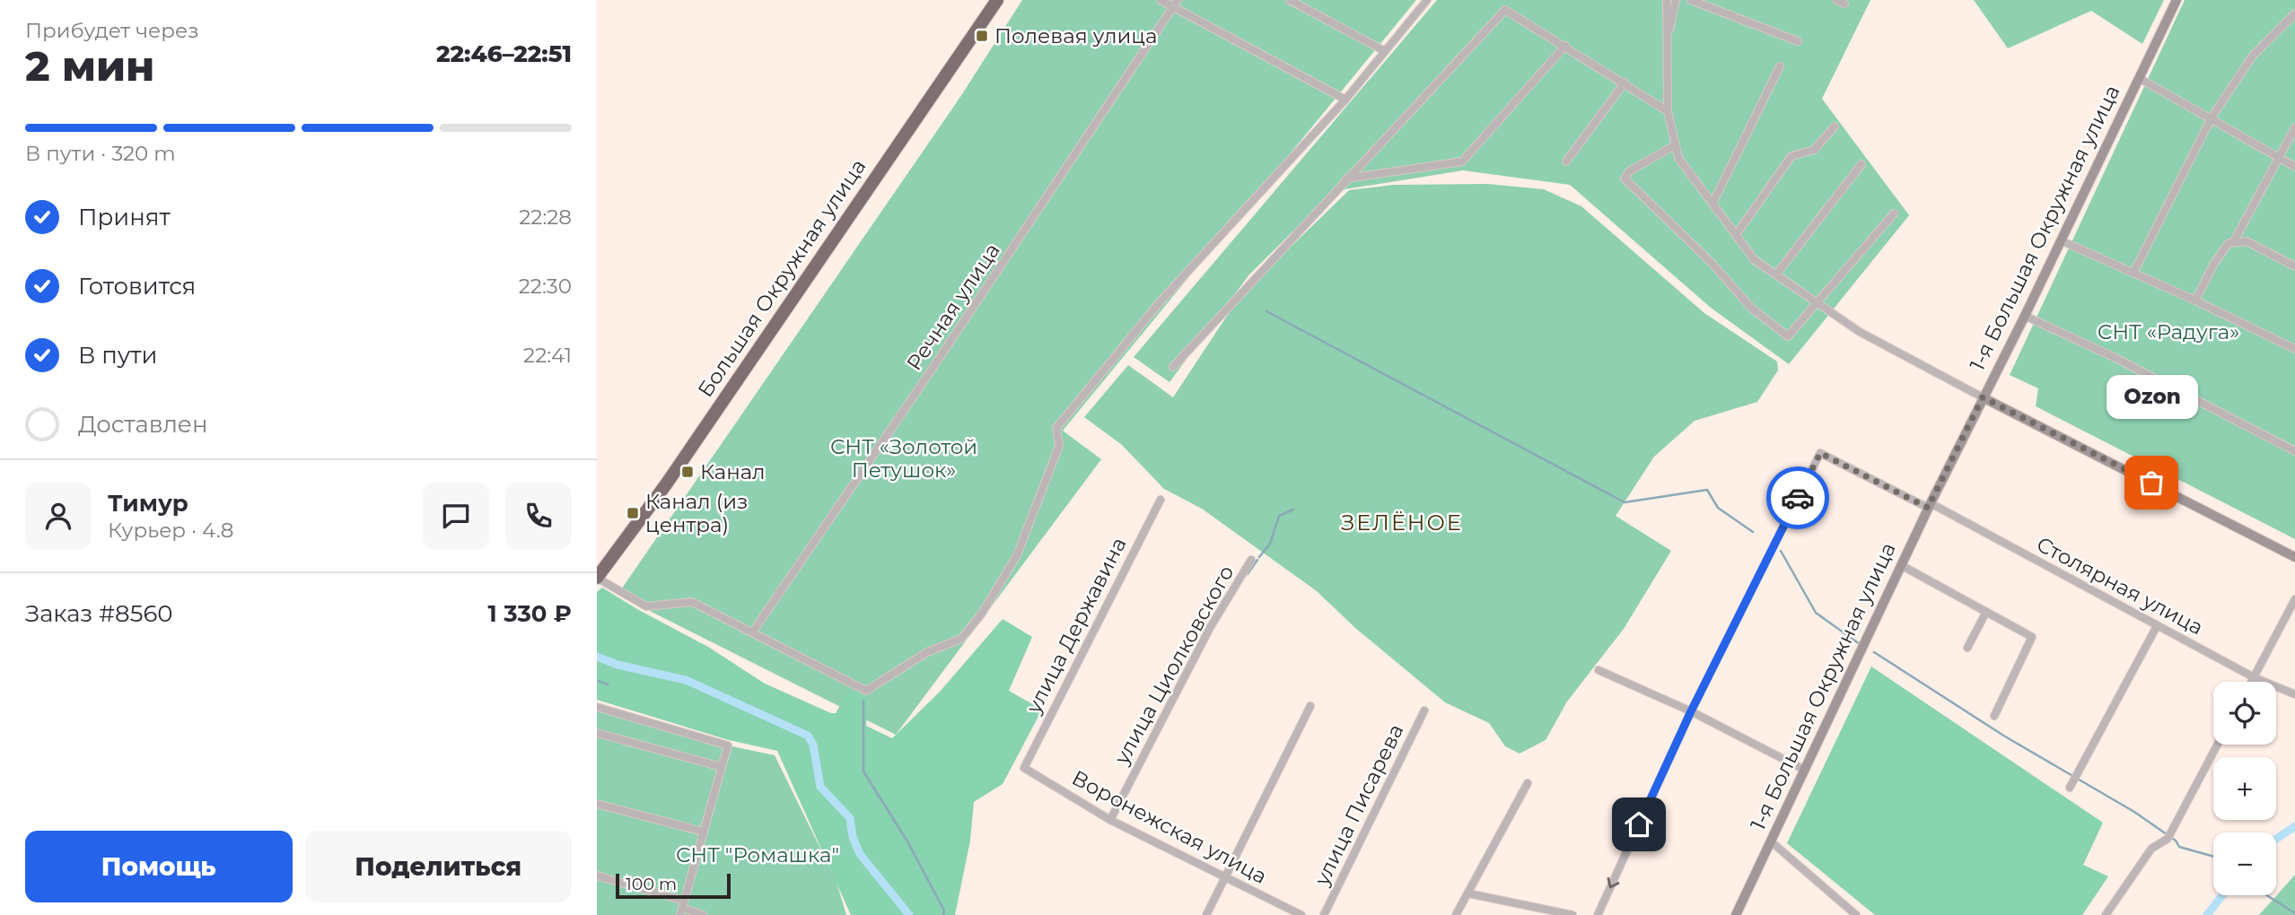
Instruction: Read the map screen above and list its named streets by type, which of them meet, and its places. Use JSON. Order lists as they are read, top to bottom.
{
  "streets": {
    "highway": ["Большая Окружная улица"],
    "street": [
      "1-я Большая Окружная улица",
      "Речная улица",
      "Столярная улица",
      "улица Державина",
      "улица Циолковского",
      "улица Писарева",
      "Воронежская улица"
    ]
  },
  "crossings": [
    ["1-я Большая Окружная улица", "Столярная улица"],
    ["улица Державина", "Воронежская улица"],
    ["улица Циолковского", "Воронежская улица"]
  ],
  "districts": ["ЗЕЛЁНОЕ"],
  "parks": ["СНТ «Радуга»", "СНТ «Золотой Петушок»", "СНТ \"Ромашка\""],
  "places": {
    "transit": ["Полевая улица", "Канал", "Канал (из центра)"],
    "other": ["Ozon"]
  },
  "scale_bar": "100 m",
  "page": {
    "heading": ["2 мин", "Прибудет через", "22:46–22:51"],
    "panel": [
      "Тимур",
      "Курьер · 4.8",
      "Заказ #8560",
      "1 330 ₽"
    ],
    "bar": "В пути · 320 m",
    "list": [
      ["Принят", "22:28"],
      ["Готовится", "22:30"],
      ["В пути", "22:41"],
      "Доставлен"
    ],
    "bubble": "Ozon",
    "map_buttons": ["+", "−"],
    "buttons": ["Помощь", "Поделиться"],
    "scale": "100 m"
  }
}
